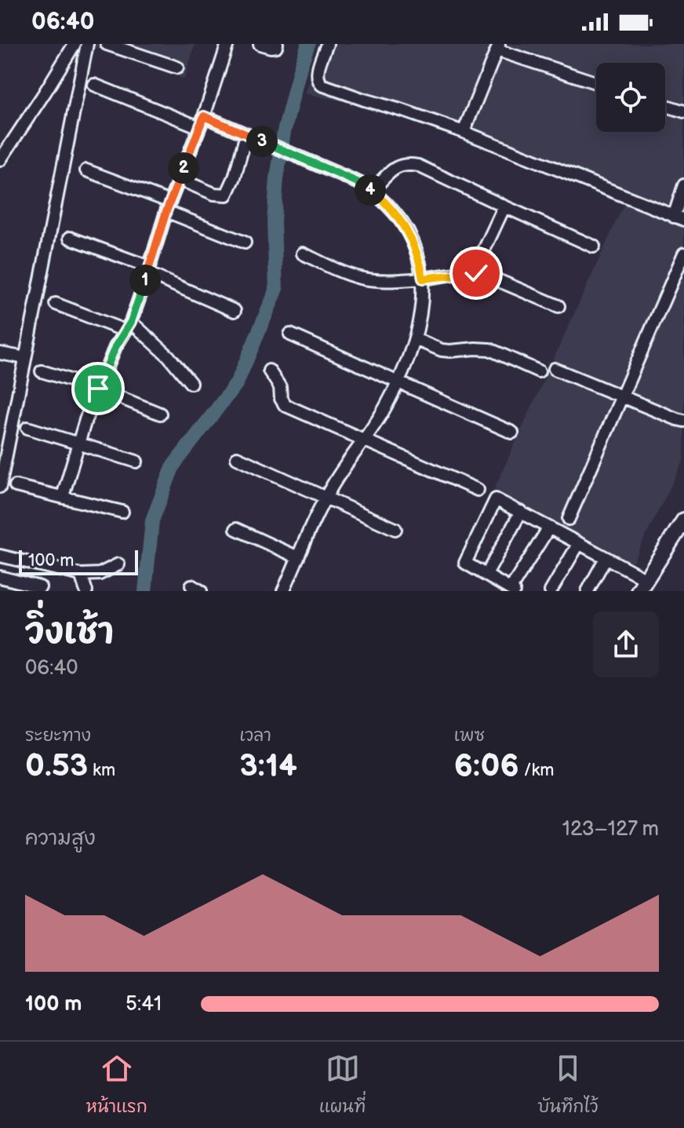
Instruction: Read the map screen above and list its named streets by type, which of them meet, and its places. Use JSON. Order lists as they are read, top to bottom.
{
  "scale_bar": "100 m",
  "page": {
    "status": "06:40",
    "pins": [
      "3",
      "2",
      "4",
      "1"
    ],
    "scale": "100 m",
    "heading": ["วิ่งเช้า", "06:40"],
    "stats": [
      ["ระยะทาง", "0.53 km"],
      ["เวลา", "3:14"],
      ["เพซ", "6:06 /km"]
    ],
    "chart": ["ความสูง", "123–127 m"],
    "list": [
      {
        "name": "100 m",
        "note": "5:41"
      }
    ],
    "tabs": ["หน้าแรก", "แผนที่", "บันทึกไว้"]
  }
}
